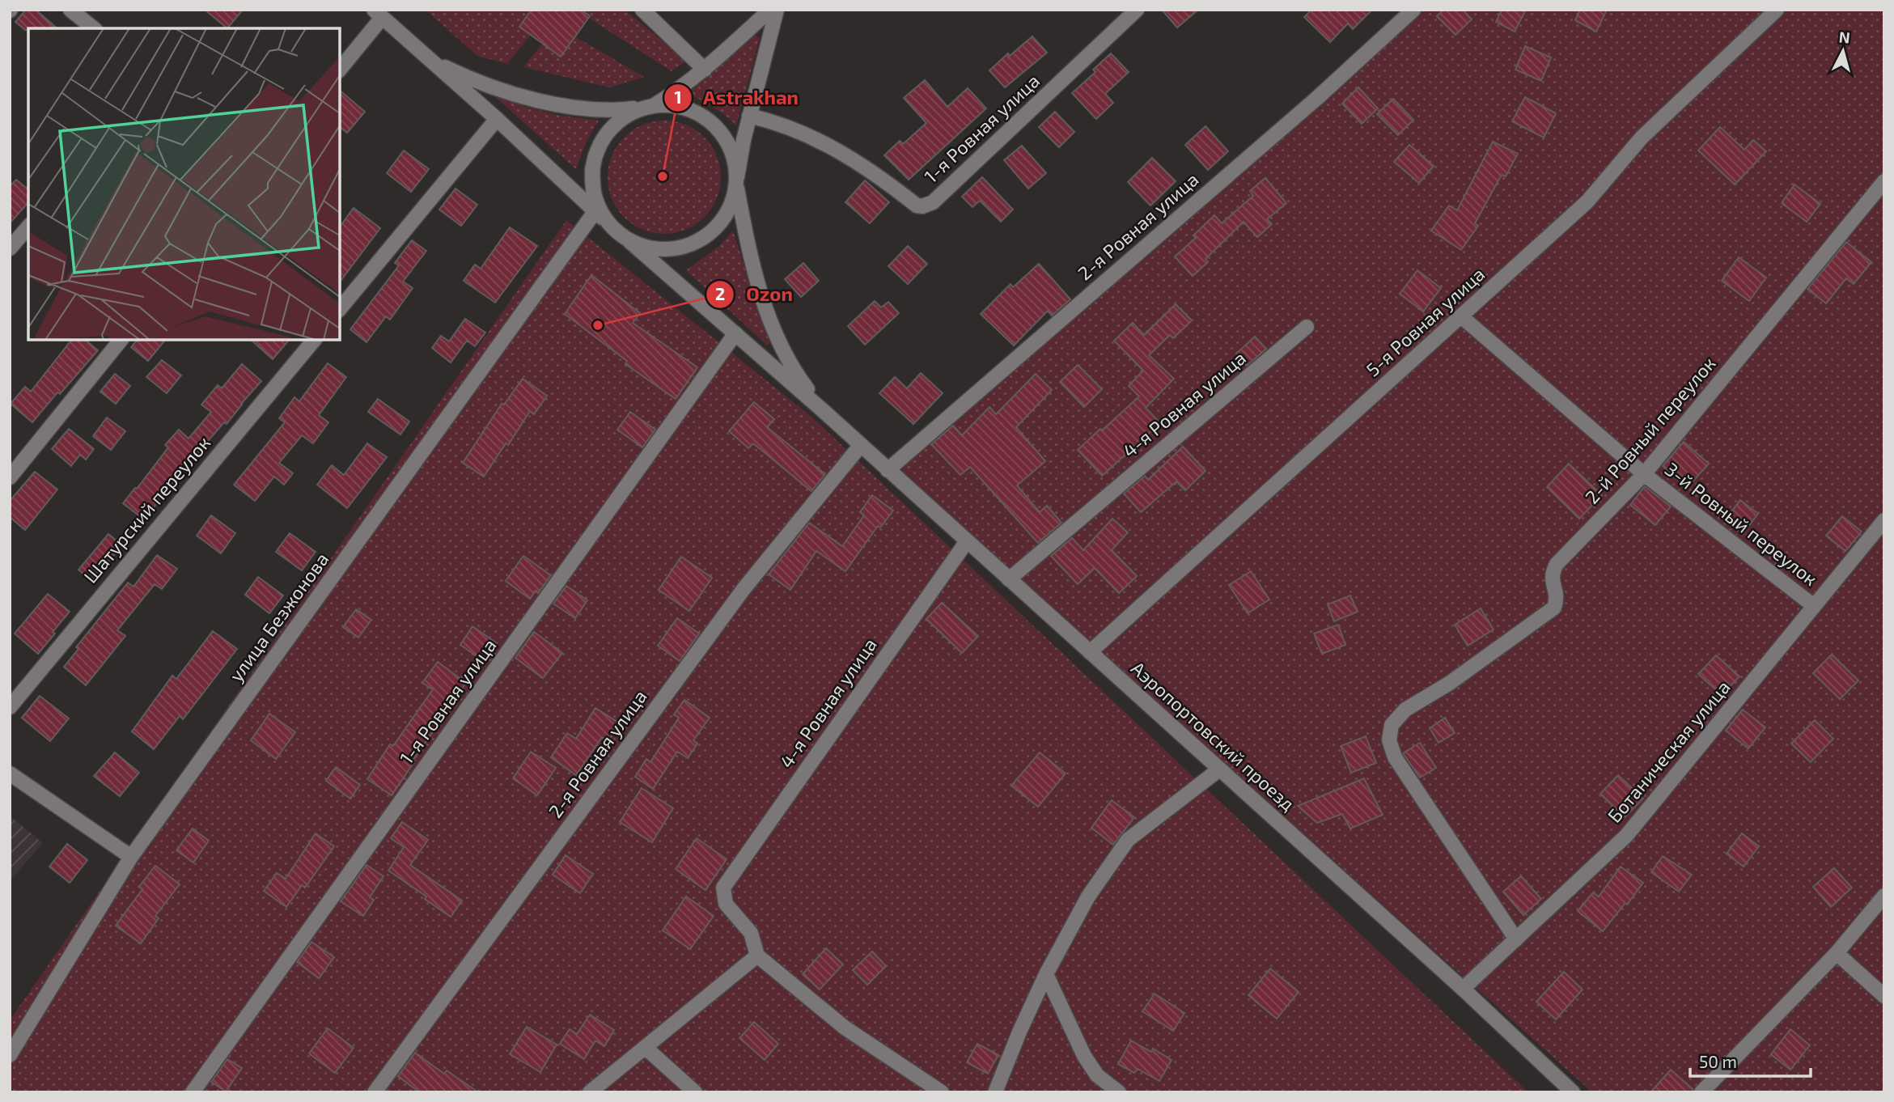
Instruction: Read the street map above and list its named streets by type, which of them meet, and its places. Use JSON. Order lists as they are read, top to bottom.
{
  "streets": {
    "street": [
      "1-я Ровная улица",
      "2-я Ровная улица",
      "5-я Ровная улица",
      "4-я Ровная улица",
      "2-й Ровный переулок",
      "Шатурский переулок",
      "3-й Ровный переулок",
      "улица Безжонова",
      "Аэропортовский проезд",
      "Ботаническая улица"
    ]
  },
  "crossings": [
    ["2-я Ровная улица", "Аэропортовский проезд"],
    ["5-я Ровная улица", "3-й Ровный переулок"],
    ["5-я Ровная улица", "Аэропортовский проезд"],
    ["4-я Ровная улица", "Аэропортовский проезд"],
    ["2-й Ровный переулок", "3-й Ровный переулок"],
    ["2-й Ровный переулок", "Ботаническая улица"],
    ["3-й Ровный переулок", "Ботаническая улица"],
    ["Аэропортовский проезд", "Ботаническая улица"]
  ],
  "places": ["Astrakhan", "Ozon"],
  "scale_bar": "50 m",
  "north": "top"
}
